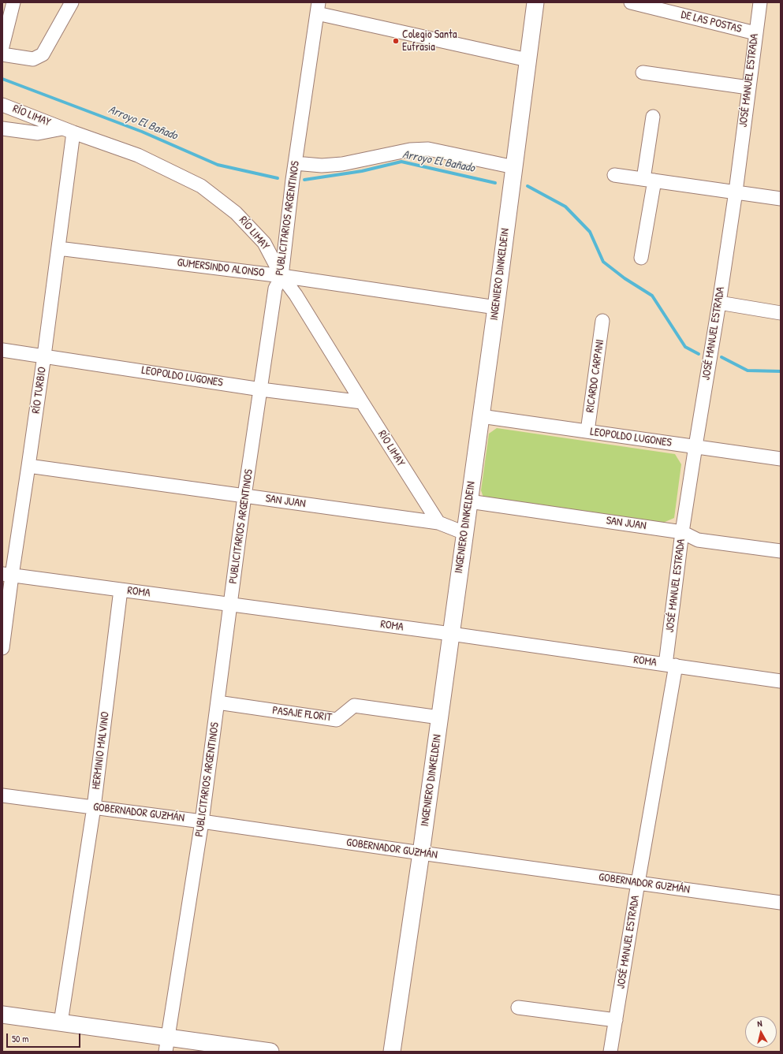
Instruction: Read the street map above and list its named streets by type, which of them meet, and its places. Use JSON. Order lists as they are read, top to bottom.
{
  "streets": {
    "main road": ["INGENIERO DINKELDEIN"],
    "street": [
      "DE LAS POSTAS",
      "JOSÉ MANUEL ESTRADA",
      "RÍO LIMAY",
      "PUBLICITARIOS ARGENTINOS",
      "GUMERSINDO ALONSO",
      "RICARDO CARPANI",
      "LEOPOLDO LUGONES",
      "RÍO TURBIO",
      "SAN JUAN",
      "ROMA",
      "PASAJE FLORIT",
      "HERMINIO MALVINO",
      "GOBERNADOR GUZMÁN"
    ]
  },
  "crossings": [
    ["DE LAS POSTAS", "JOSÉ MANUEL ESTRADA"],
    ["JOSÉ MANUEL ESTRADA", "LEOPOLDO LUGONES"],
    ["JOSÉ MANUEL ESTRADA", "SAN JUAN"],
    ["JOSÉ MANUEL ESTRADA", "ROMA"],
    ["JOSÉ MANUEL ESTRADA", "GOBERNADOR GUZMÁN"],
    ["RÍO LIMAY", "PUBLICITARIOS ARGENTINOS"],
    ["RÍO LIMAY", "GUMERSINDO ALONSO"],
    ["RÍO LIMAY", "LEOPOLDO LUGONES"],
    ["RÍO LIMAY", "RÍO TURBIO"],
    ["RÍO LIMAY", "SAN JUAN"],
    ["PUBLICITARIOS ARGENTINOS", "GUMERSINDO ALONSO"],
    ["PUBLICITARIOS ARGENTINOS", "LEOPOLDO LUGONES"],
    ["PUBLICITARIOS ARGENTINOS", "SAN JUAN"],
    ["PUBLICITARIOS ARGENTINOS", "ROMA"],
    ["PUBLICITARIOS ARGENTINOS", "PASAJE FLORIT"],
    ["PUBLICITARIOS ARGENTINOS", "GOBERNADOR GUZMÁN"],
    ["GUMERSINDO ALONSO", "INGENIERO DINKELDEIN"],
    ["GUMERSINDO ALONSO", "RÍO TURBIO"],
    ["INGENIERO DINKELDEIN", "LEOPOLDO LUGONES"],
    ["INGENIERO DINKELDEIN", "SAN JUAN"],
    ["INGENIERO DINKELDEIN", "ROMA"],
    ["INGENIERO DINKELDEIN", "PASAJE FLORIT"],
    ["INGENIERO DINKELDEIN", "GOBERNADOR GUZMÁN"],
    ["RICARDO CARPANI", "LEOPOLDO LUGONES"],
    ["LEOPOLDO LUGONES", "RÍO TURBIO"],
    ["RÍO TURBIO", "SAN JUAN"],
    ["RÍO TURBIO", "ROMA"],
    ["ROMA", "HERMINIO MALVINO"],
    ["HERMINIO MALVINO", "GOBERNADOR GUZMÁN"]
  ],
  "water": ["Arroyo El Bañado"],
  "places": ["Colegio Santa Eufrasia"],
  "scale_bar": "50 m",
  "north": "top"
}
